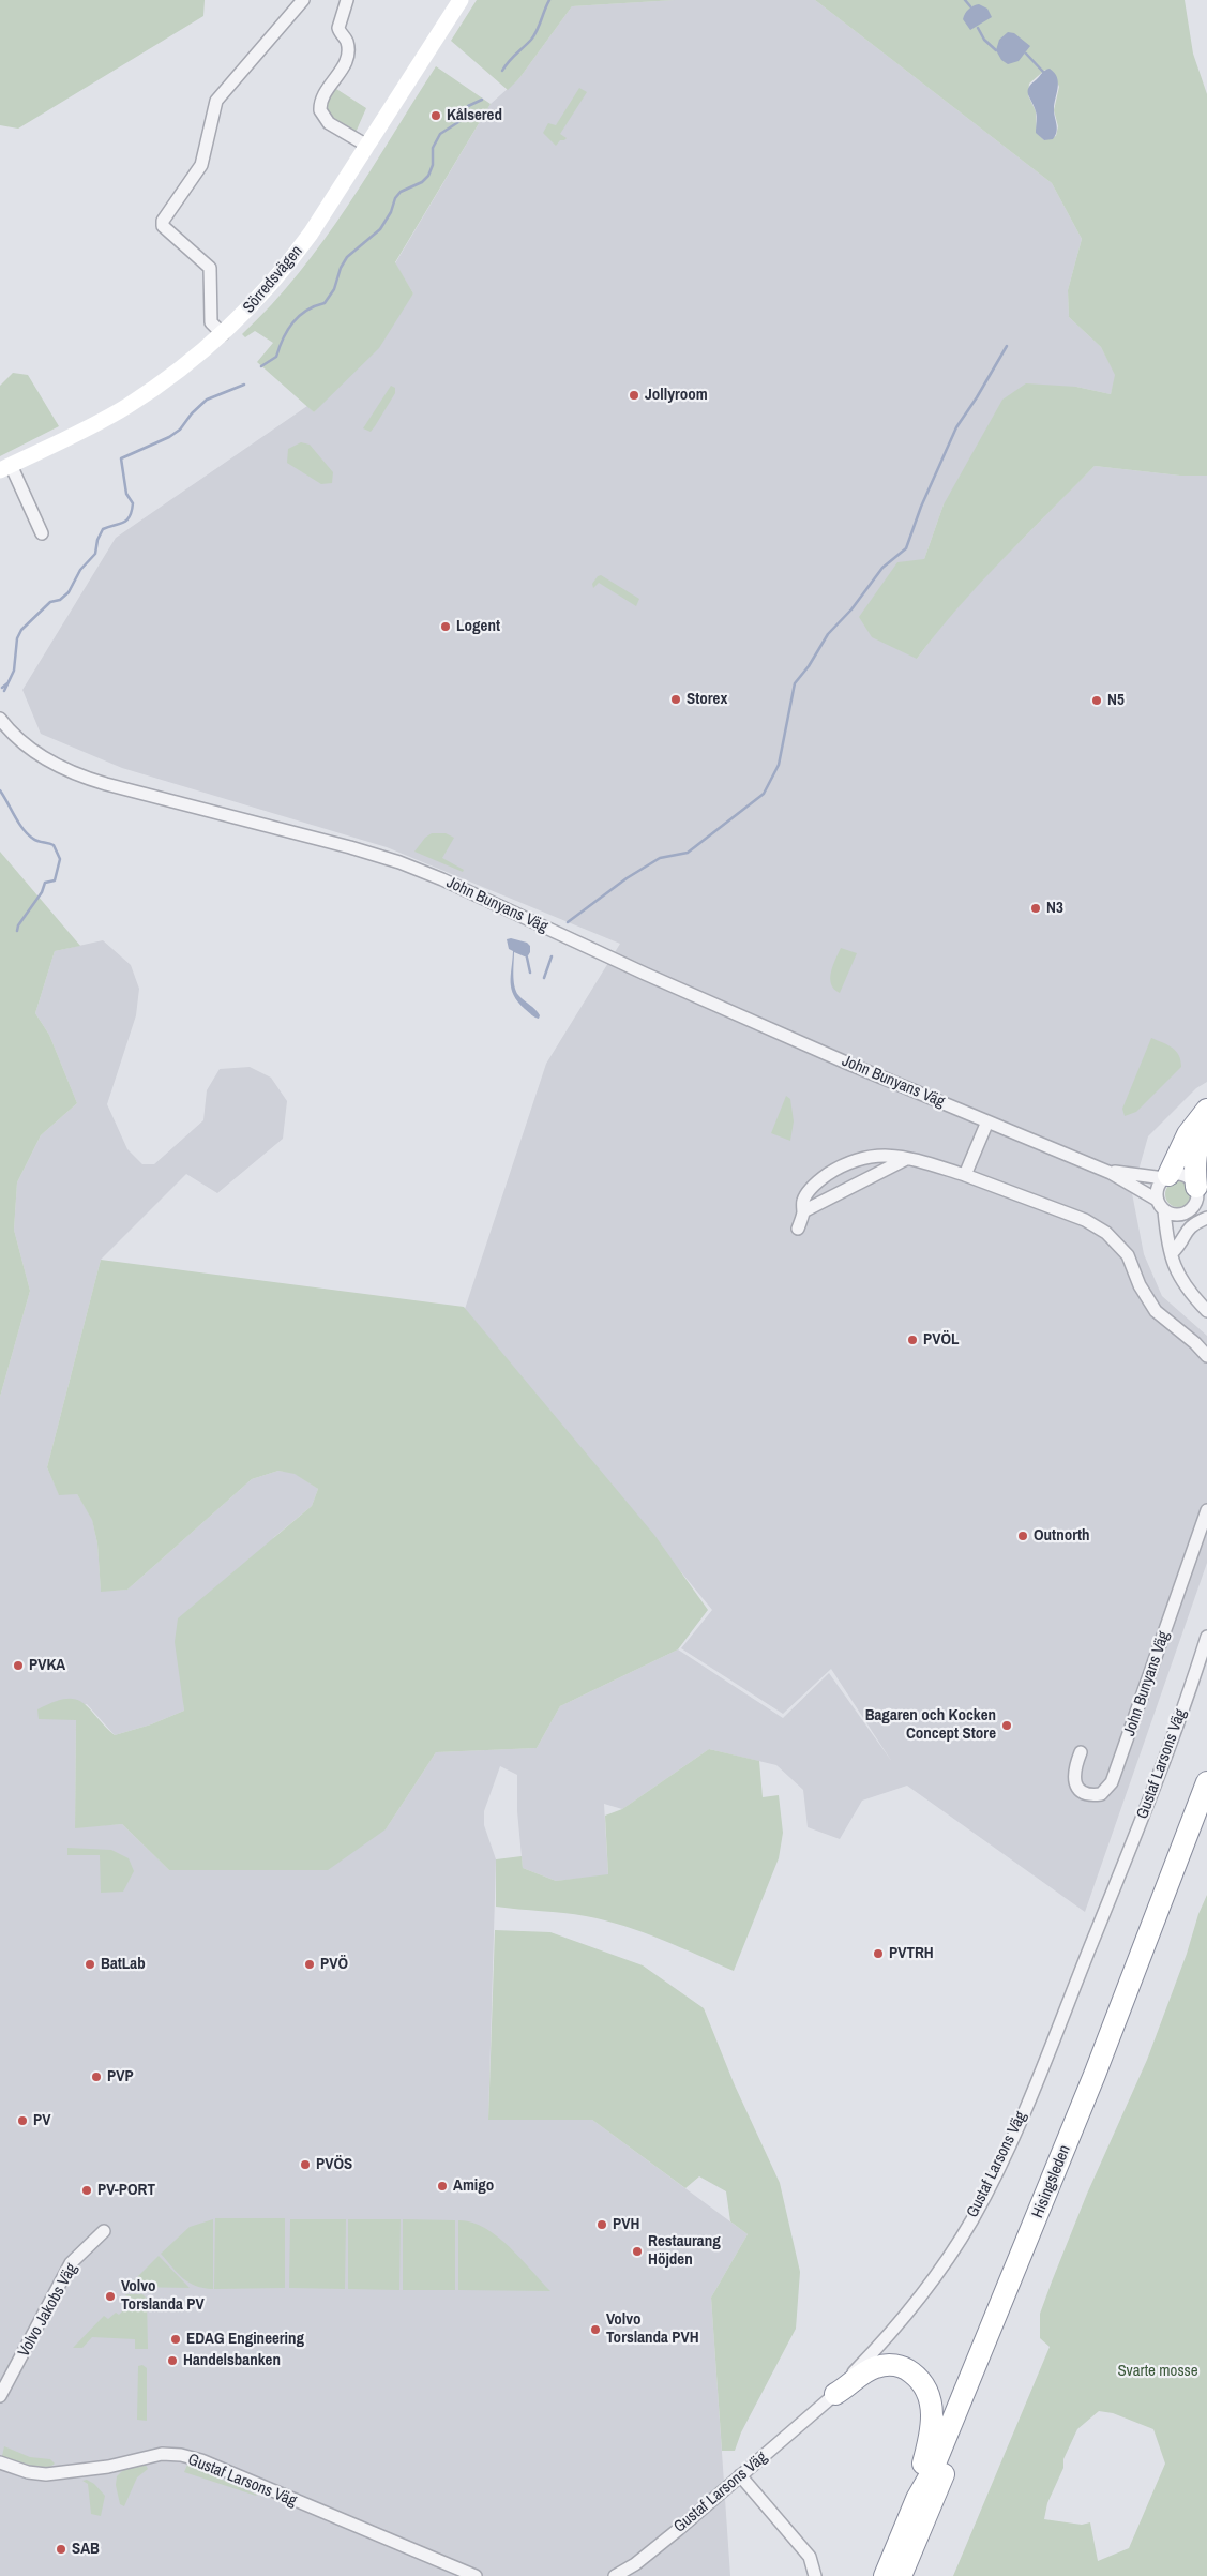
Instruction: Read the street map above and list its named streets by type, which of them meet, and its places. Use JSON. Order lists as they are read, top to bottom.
{
  "streets": {
    "highway": ["Hisingsleden"],
    "street": [
      "Sörredsvägen",
      "John Bunyans Väg",
      "Gustaf Larsons Väg",
      "Volvo Jakobs Väg"
    ]
  },
  "parks": ["Svarte mosse"],
  "places": [
    "Kålsered",
    "Jollyroom",
    "Logent",
    "Storex",
    "N5",
    "N3",
    "PVÖL",
    "Outnorth",
    "PVKA",
    "Bagaren och Kocken Concept Store",
    "PVTRH",
    "BatLab",
    "PVÖ",
    "PVP",
    "PV",
    "PVÖS",
    "Amigo",
    "PV-PORT",
    "PVH",
    "Restaurang Höjden",
    "Volvo Torslanda PV",
    "Volvo Torslanda PVH",
    "EDAG Engineering",
    "Handelsbanken",
    "SAB"
  ]
}
